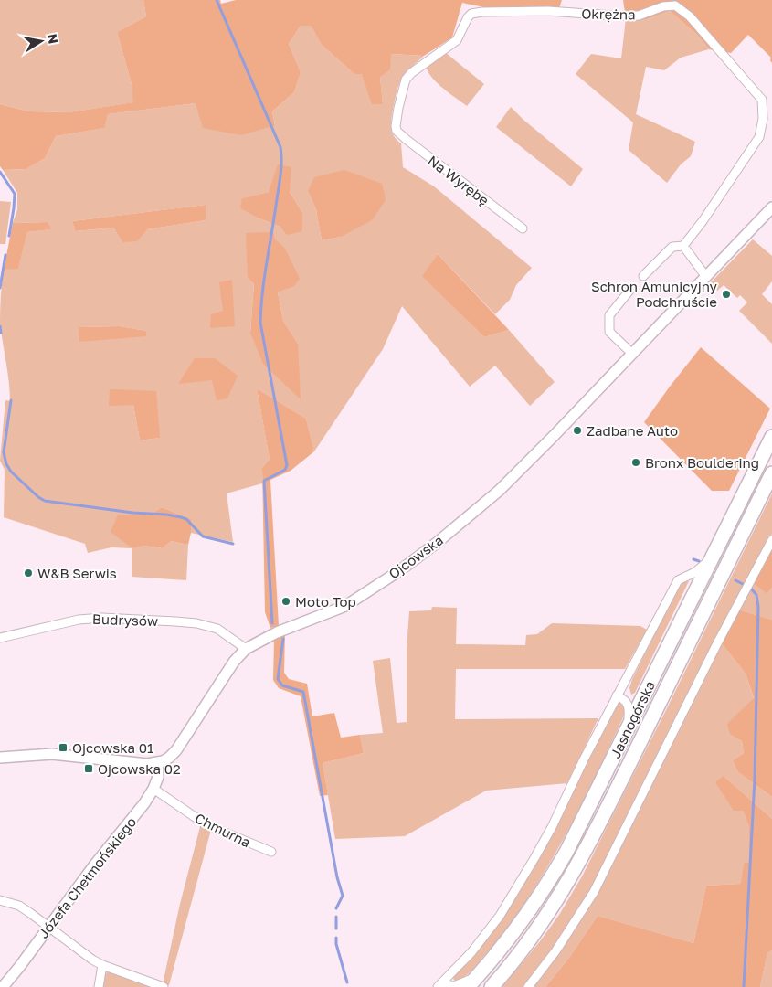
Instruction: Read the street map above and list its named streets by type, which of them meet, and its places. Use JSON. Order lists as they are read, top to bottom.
{
  "streets": {
    "main road": ["Jasnogórska"],
    "street": [
      "Okrężna",
      "Na Wyrębę",
      "Ojcowska",
      "Budrysów",
      "Chmurna",
      "Józefa Chełmońskiego"
    ]
  },
  "crossings": [
    ["Okrężna", "Na Wyrębę"],
    ["Ojcowska", "Budrysów"],
    ["Ojcowska", "Józefa Chełmońskiego"],
    ["Chmurna", "Józefa Chełmońskiego"]
  ],
  "places": {
    "other": [
      "Schron Amunicyjny Podchruście",
      "Zadbane Auto",
      "Bronx Bouldering",
      "W&B Serwis",
      "Moto Top"
    ],
    "transit": ["Ojcowska 01", "Ojcowska 02"]
  },
  "north": "right"
}
